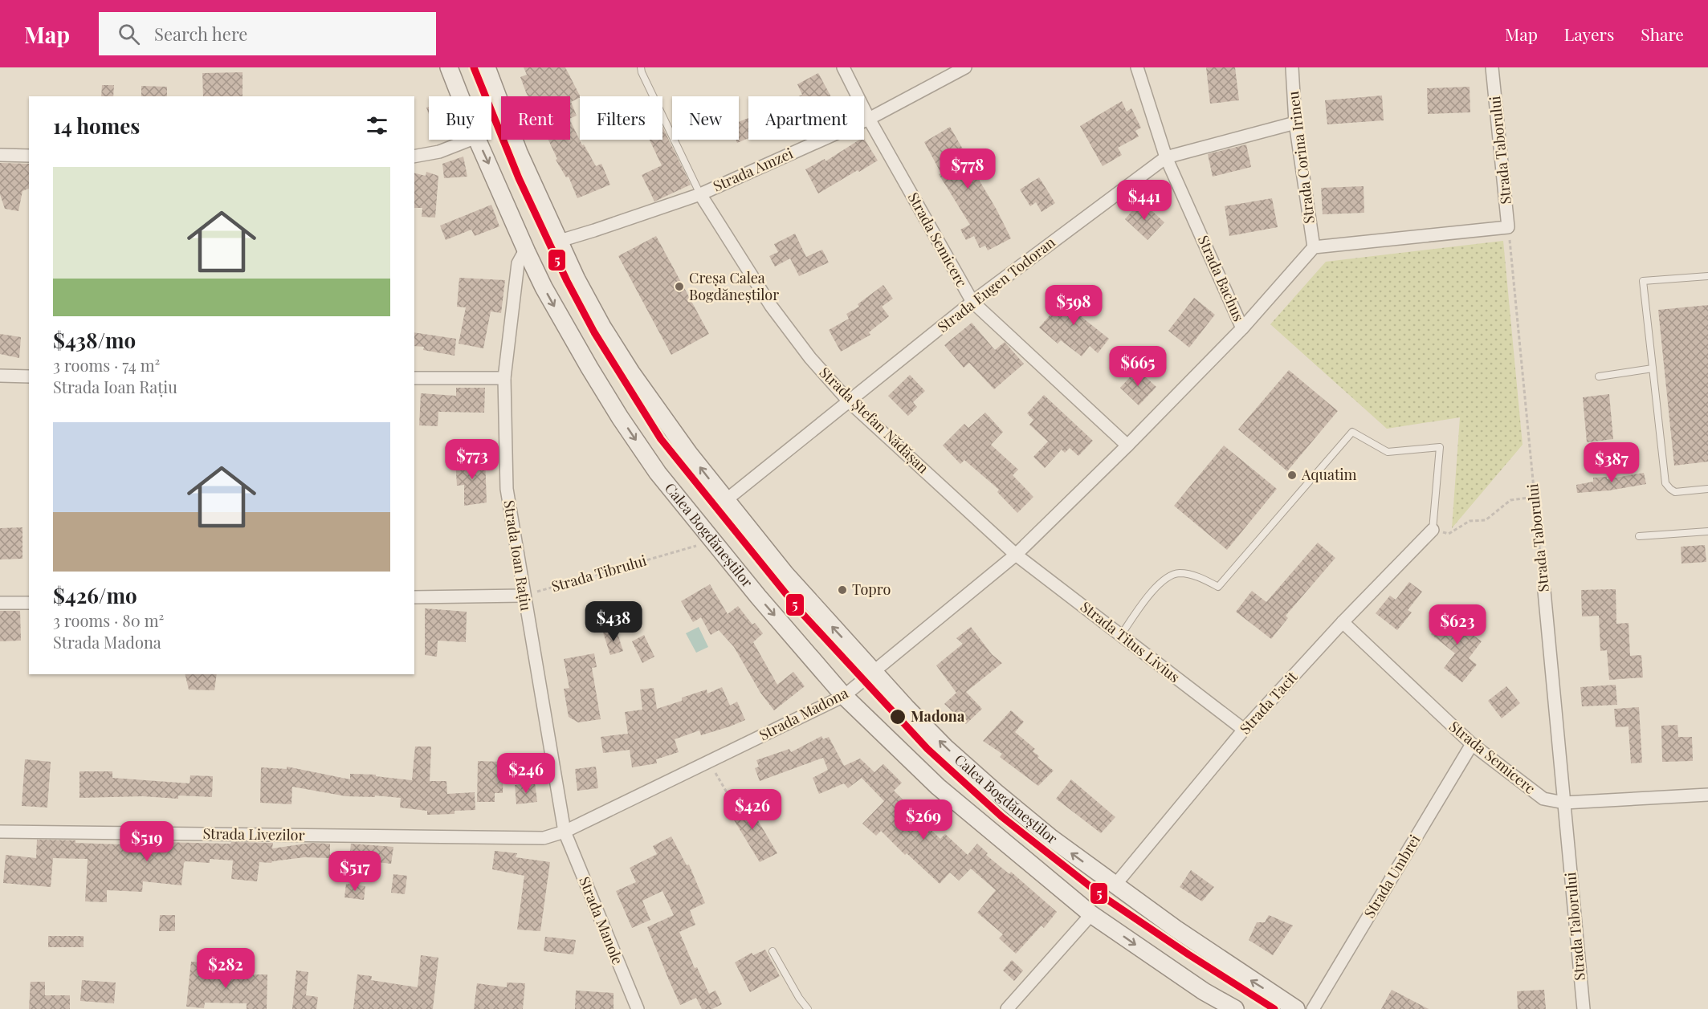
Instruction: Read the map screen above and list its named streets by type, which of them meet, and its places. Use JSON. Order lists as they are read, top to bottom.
{
  "streets": {
    "main road": ["Calea Bogdăneștilor"],
    "street": [
      "Strada Taborului",
      "Strada Corina Irineu",
      "Strada Amzei",
      "Strada Semicerc",
      "Strada Bachus",
      "Strada Eugen Todoran",
      "Strada Ștefan Nădășan",
      "Strada Ioan Rațiu",
      "Strada Titus Livius",
      "Strada Tacit",
      "Strada Madona",
      "Strada Livezilor",
      "Strada Umbrei",
      "Strada Manole"
    ],
    "path": ["Strada Tibrului"]
  },
  "crossings": [
    ["Strada Taborului", "Strada Semicerc"],
    ["Strada Corina Irineu", "Strada Eugen Todoran"],
    ["Strada Corina Irineu", "Strada Madona"],
    ["Strada Amzei", "Strada Semicerc"],
    ["Strada Amzei", "Strada Ștefan Nădășan"],
    ["Strada Amzei", "Calea Bogdăneștilor"],
    ["Strada Semicerc", "Strada Eugen Todoran"],
    ["Strada Semicerc", "Strada Tacit"],
    ["Strada Semicerc", "Strada Madona"],
    ["Strada Semicerc", "Strada Umbrei"],
    ["Strada Bachus", "Strada Eugen Todoran"],
    ["Strada Bachus", "Strada Madona"],
    ["Strada Eugen Todoran", "Strada Ștefan Nădășan"],
    ["Strada Eugen Todoran", "Calea Bogdăneștilor"],
    ["Strada Ștefan Nădășan", "Strada Titus Livius"],
    ["Strada Ștefan Nădășan", "Strada Madona"],
    ["Calea Bogdăneștilor", "Strada Ioan Rațiu"],
    ["Calea Bogdăneștilor", "Strada Tacit"],
    ["Calea Bogdăneștilor", "Strada Madona"],
    ["Strada Ioan Rațiu", "Strada Tibrului"],
    ["Strada Ioan Rațiu", "Strada Madona"],
    ["Strada Ioan Rațiu", "Strada Livezilor"],
    ["Strada Ioan Rațiu", "Strada Manole"],
    ["Strada Titus Livius", "Strada Tacit"],
    ["Strada Titus Livius", "Strada Madona"],
    ["Strada Madona", "Strada Livezilor"],
    ["Strada Madona", "Strada Manole"],
    ["Strada Livezilor", "Strada Manole"]
  ],
  "places": [
    "Creșa Calea Bogdăneștilor",
    "Aquatim",
    "Topro",
    "Madona"
  ],
  "lines": ["transit line 5"],
  "page": {
    "header": "Map",
    "search": "Search here",
    "nav": ["Map", "Layers", "Share"],
    "chip": [
      "Buy",
      "Rent",
      "Filters",
      "New",
      "Apartment"
    ],
    "heading": "14 homes",
    "price": [
      "$778",
      "$441",
      "$598",
      "$665",
      "$773",
      "$387",
      "$438",
      "$623",
      "$246",
      "$426",
      "$269",
      "$519",
      "$517",
      "$282"
    ],
    "list": [
      {
        "name": "$438/mo",
        "note": "3 rooms · 74 m² · Strada Ioan Rațiu"
      },
      {
        "name": "$426/mo",
        "note": "3 rooms · 80 m² · Strada Madona"
      }
    ]
  }
}
